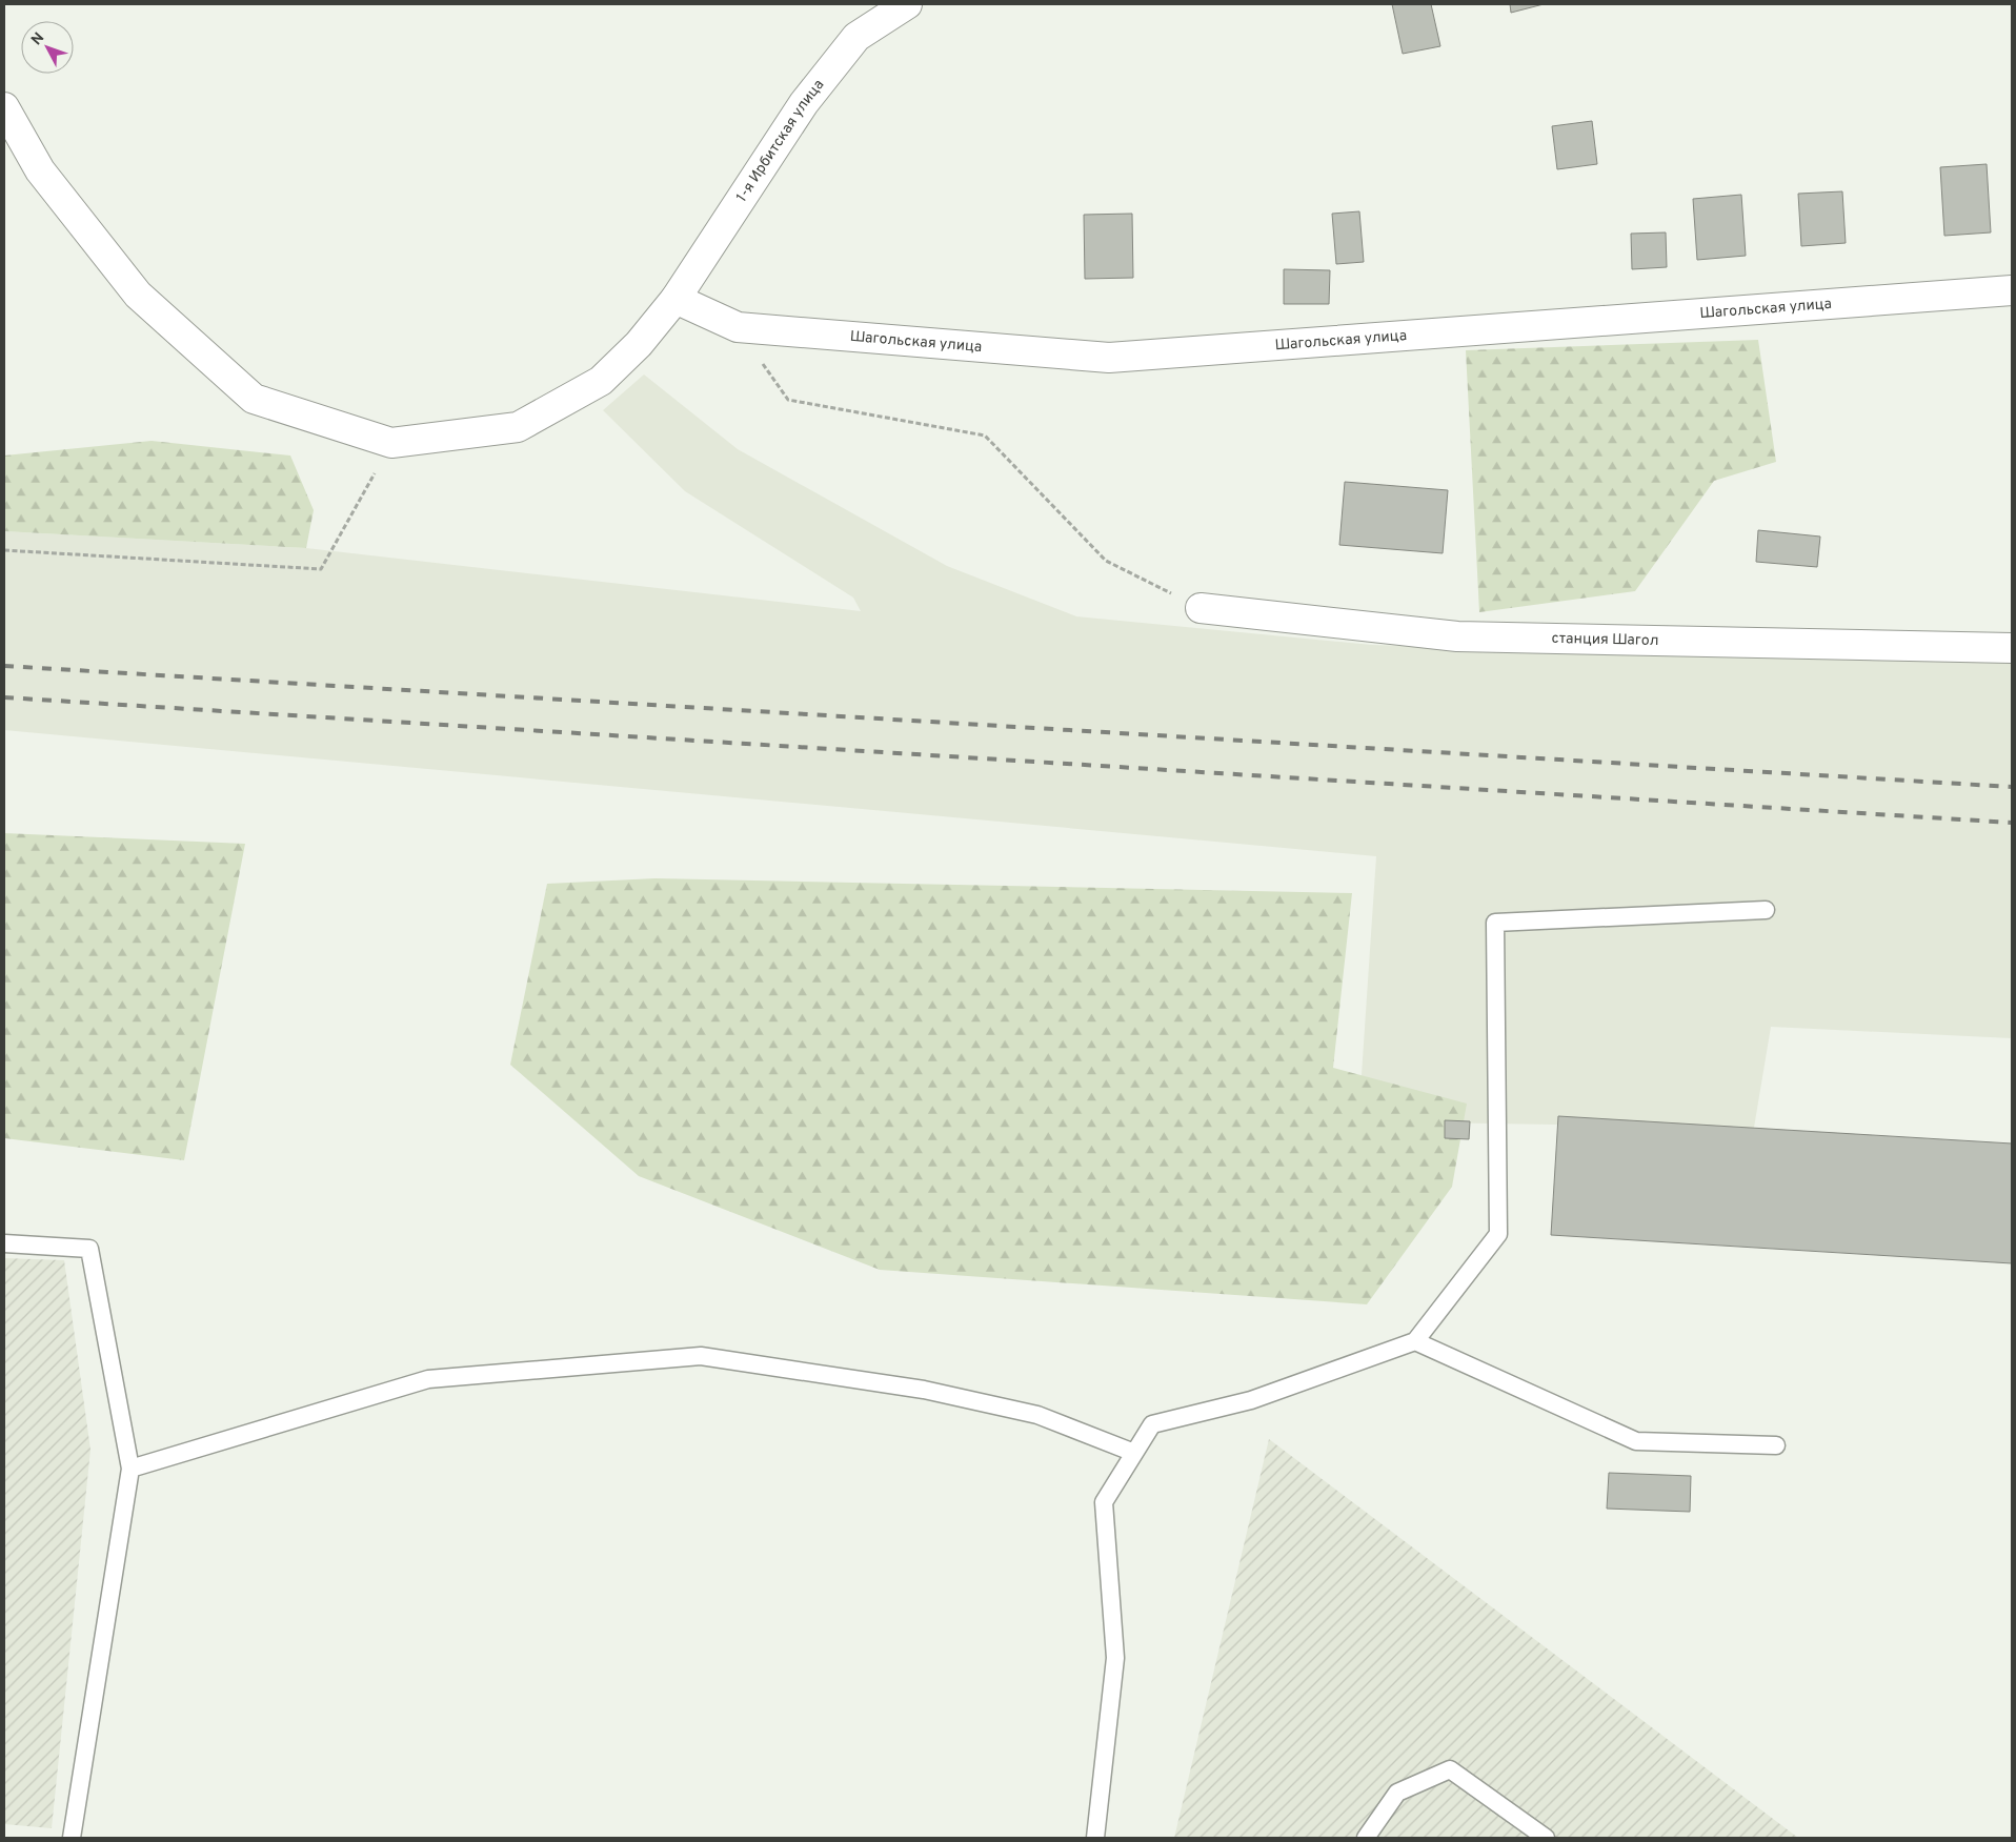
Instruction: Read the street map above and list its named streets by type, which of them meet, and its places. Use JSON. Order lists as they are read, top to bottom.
{
  "streets": {
    "street": ["1-я Ирбитская улица", "Шагольская улица", "станция Шагол"]
  },
  "crossings": [
    ["1-я Ирбитская улица", "Шагольская улица"]
  ],
  "north": "top left"
}
